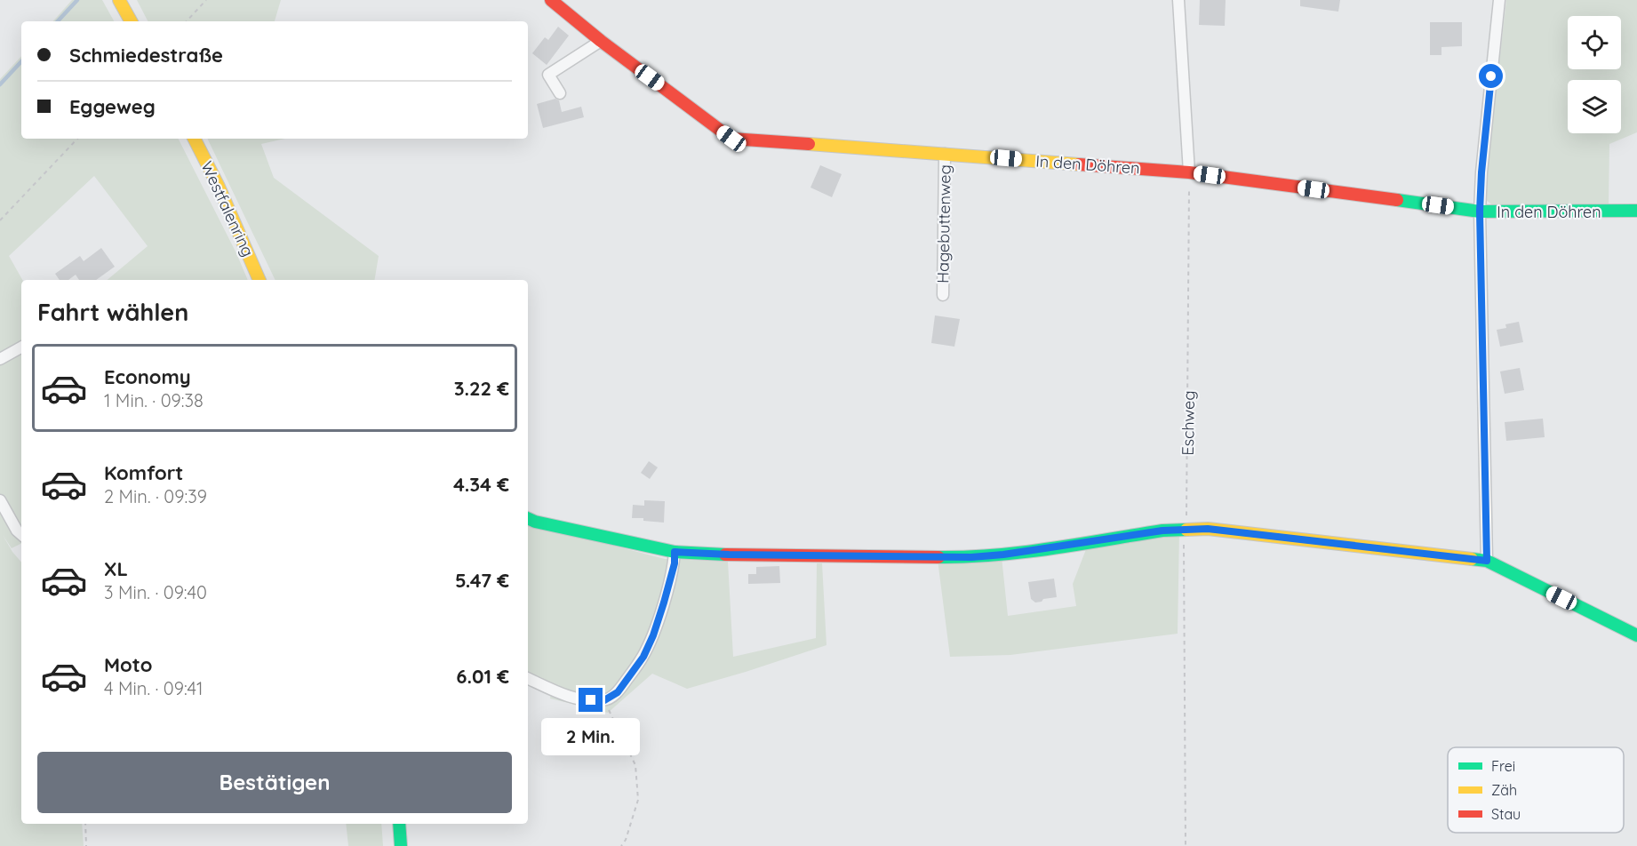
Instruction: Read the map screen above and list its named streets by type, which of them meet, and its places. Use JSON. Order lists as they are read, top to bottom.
{
  "streets": {
    "street": ["In den Döhren", "Westfalenring", "Hagebuttenweg"],
    "path": ["Eschweg"]
  },
  "crossings": [
    ["In den Döhren", "Hagebuttenweg"],
    ["In den Döhren", "Eschweg"]
  ],
  "legend": ["Frei", "Zäh", "Stau"],
  "page": {
    "banner": ["Schmiedestraße", "Eggeweg"],
    "heading": "Fahrt wählen",
    "list": [
      {
        "name": "Economy",
        "note": "1 Min. · 09:38",
        "value": "3.22 €"
      },
      {
        "name": "Komfort",
        "note": "2 Min. · 09:39",
        "value": "4.34 €"
      },
      {
        "name": "XL",
        "note": "3 Min. · 09:40",
        "value": "5.47 €"
      },
      {
        "name": "Moto",
        "note": "4 Min. · 09:41",
        "value": "6.01 €"
      }
    ],
    "bubble": "2 Min.",
    "buttons": "Bestätigen"
  }
}
